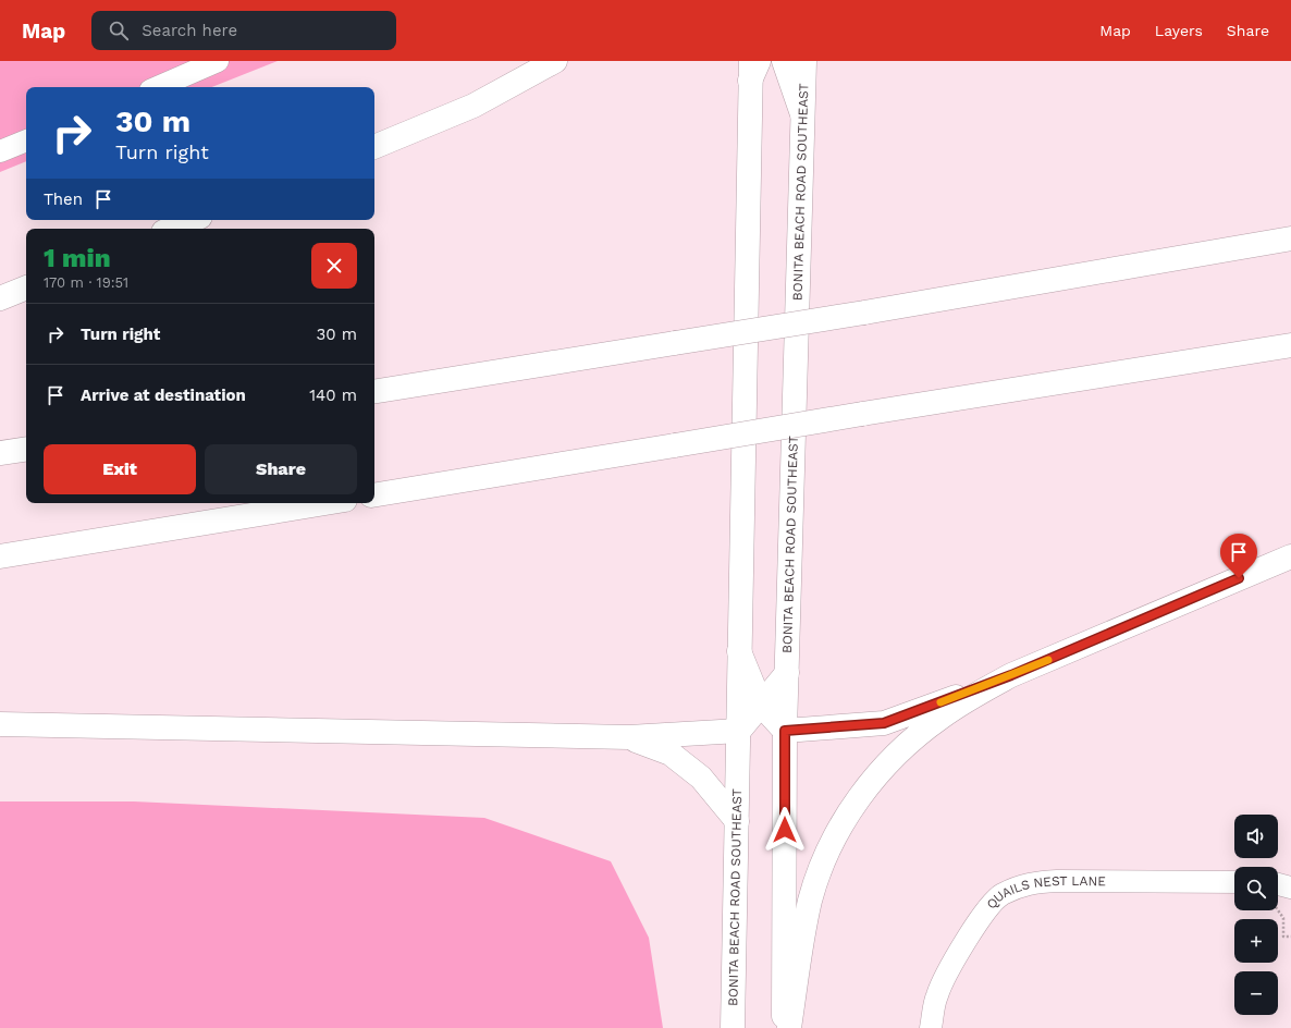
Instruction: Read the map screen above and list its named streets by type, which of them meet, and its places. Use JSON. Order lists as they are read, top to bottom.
{
  "streets": {
    "main road": ["BONITA BEACH ROAD SOUTHEAST"],
    "street": ["QUAILS NEST LANE"]
  },
  "page": {
    "header": "Map",
    "search": "Search here",
    "nav": ["Map", "Layers", "Share"],
    "turn": ["30 m", "Turn right"],
    "then": "Then",
    "heading": ["1 min", "170 m · 19:51"],
    "list": [
      {
        "name": "Turn right",
        "value": "30 m"
      },
      {
        "name": "Arrive at destination",
        "value": "140 m"
      }
    ],
    "buttons": ["Exit", "Share"],
    "map_buttons": ["+", "−"]
  }
}
